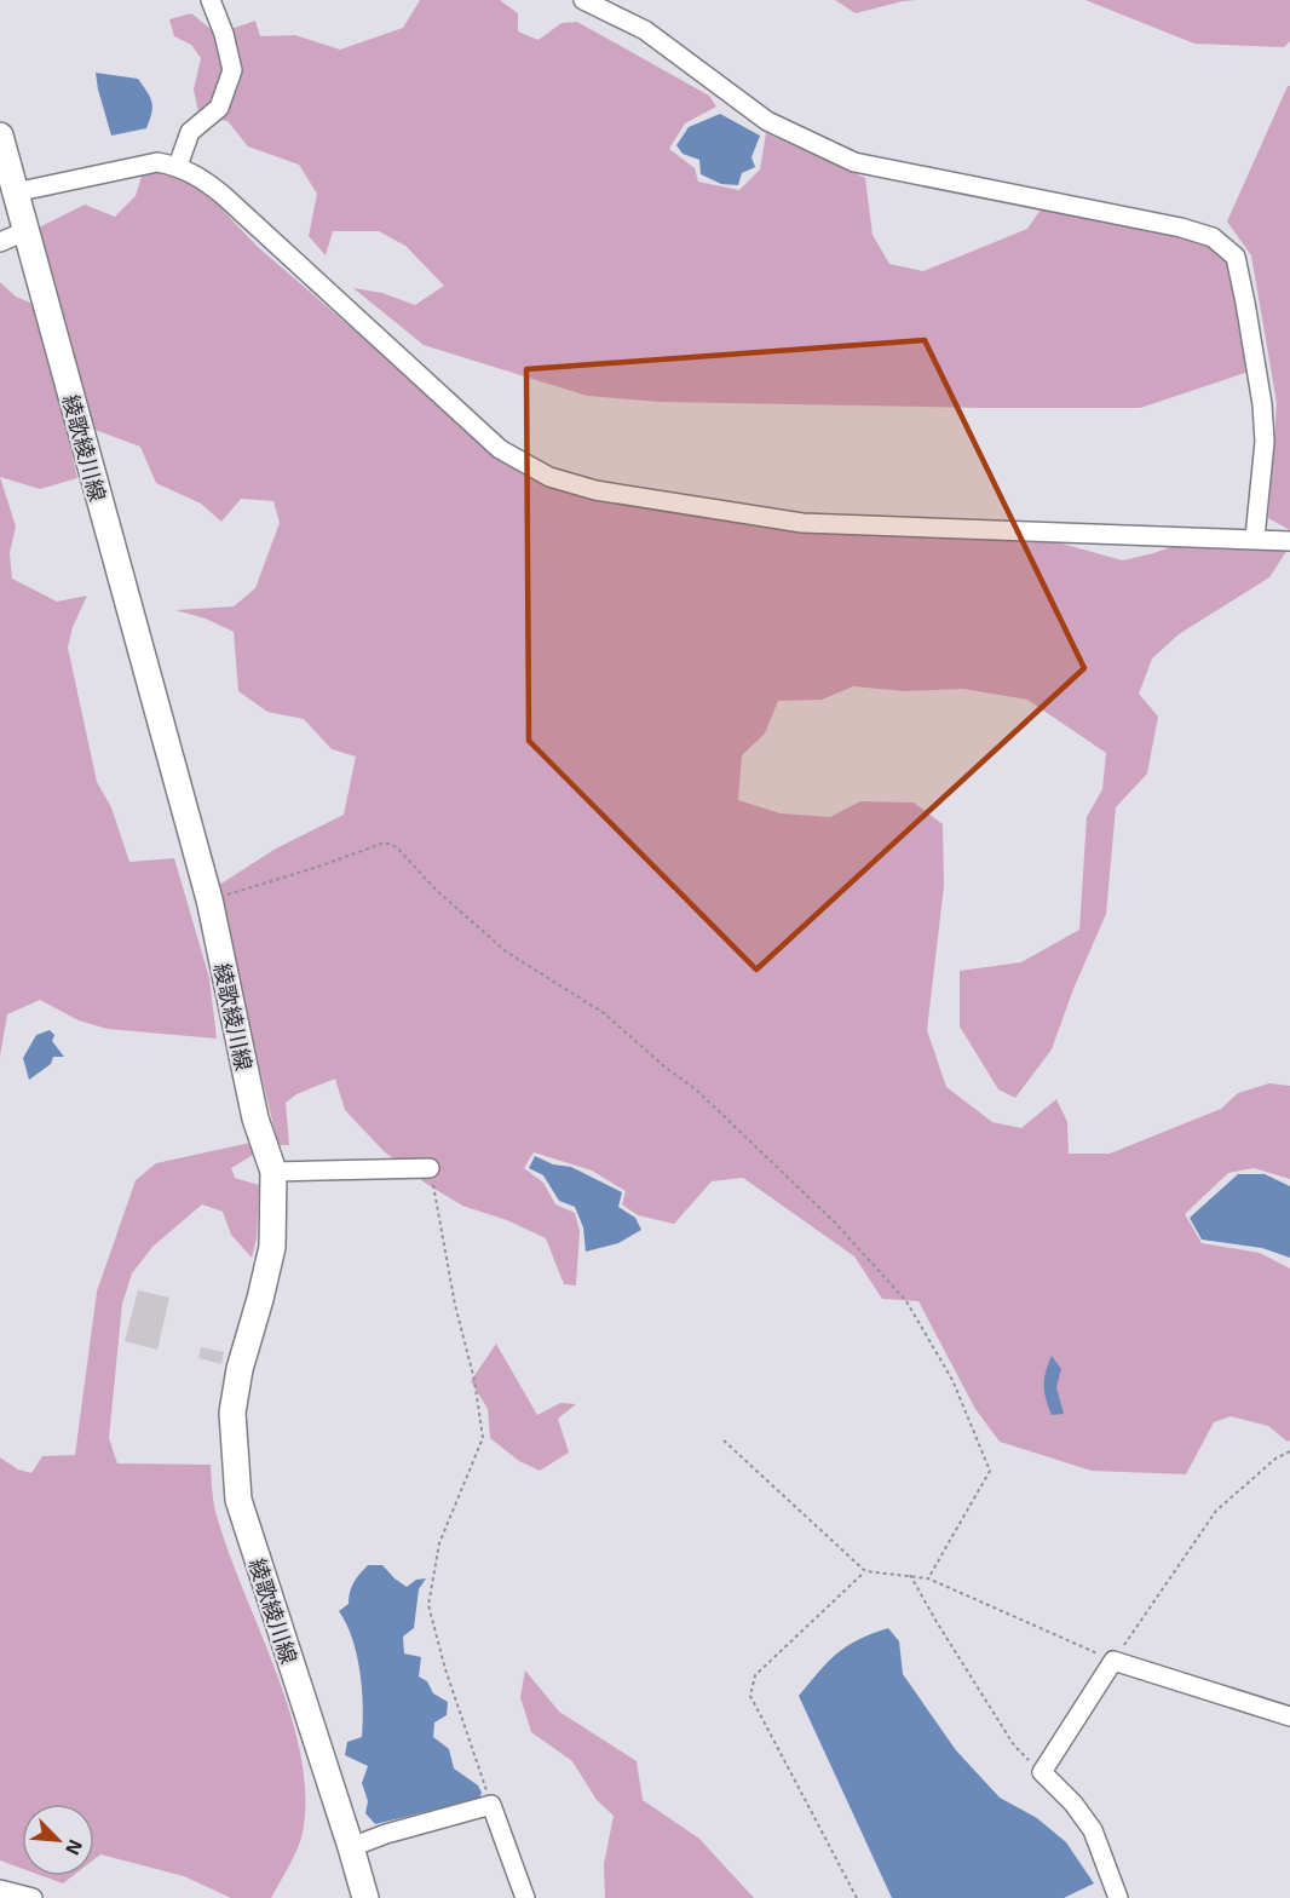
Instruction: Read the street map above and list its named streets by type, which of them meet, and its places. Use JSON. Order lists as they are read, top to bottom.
{
  "streets": {
    "main road": ["綾歌綾川線"]
  },
  "north": "bottom right"
}
